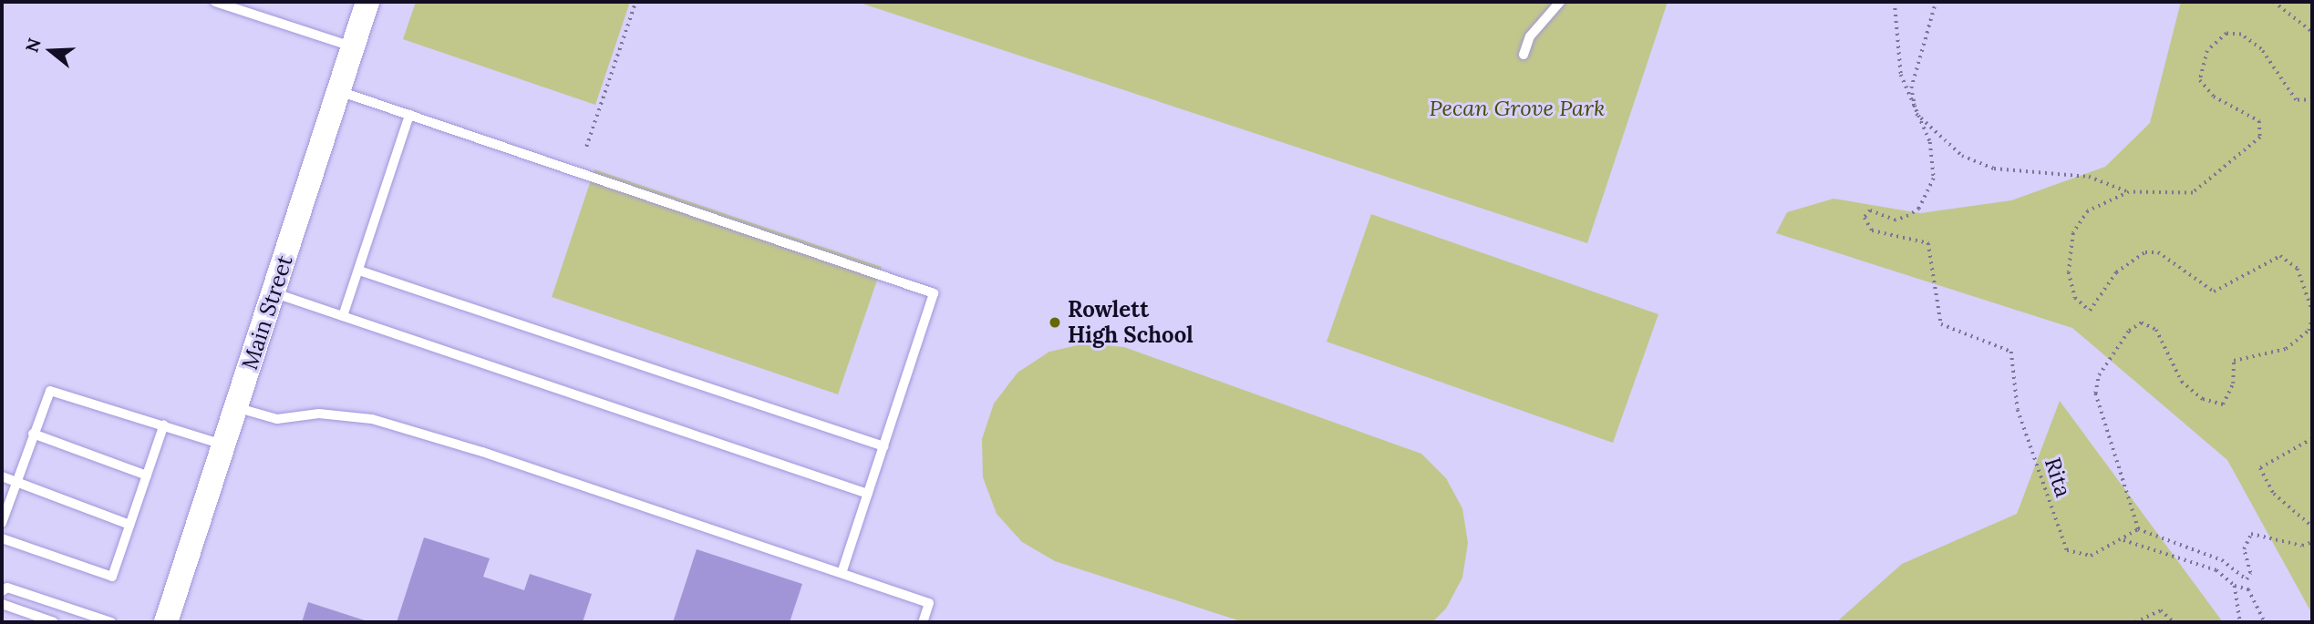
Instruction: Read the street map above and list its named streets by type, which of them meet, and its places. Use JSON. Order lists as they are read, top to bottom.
{
  "streets": {
    "street": ["Main Street"],
    "path": ["Rita"]
  },
  "parks": ["Pecan Grove Park"],
  "places": ["Rowlett High School"],
  "north": "left"
}
